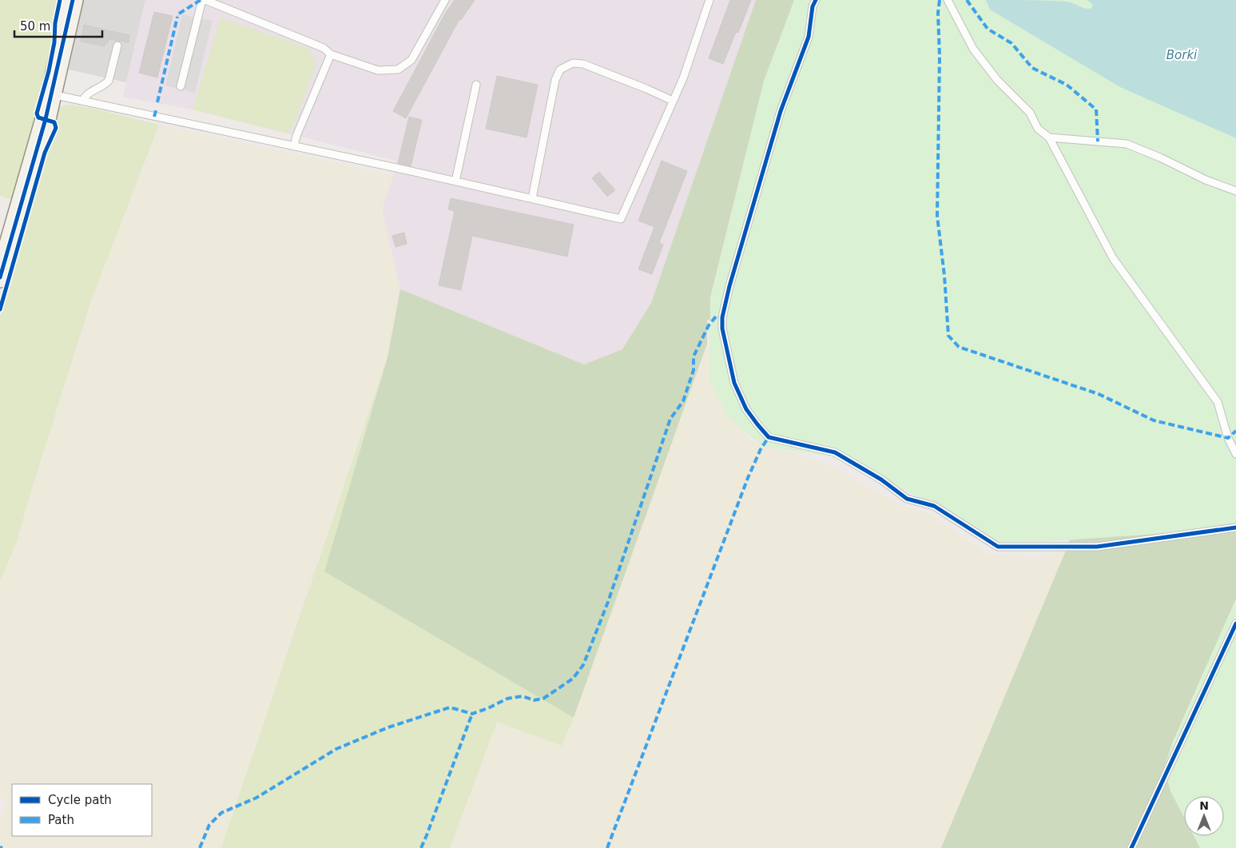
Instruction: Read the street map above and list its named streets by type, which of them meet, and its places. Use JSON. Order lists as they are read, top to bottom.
{
  "water": ["Borki"],
  "legend": ["Cycle path", "Path"],
  "scale_bar": "50 m",
  "north": "top"
}
